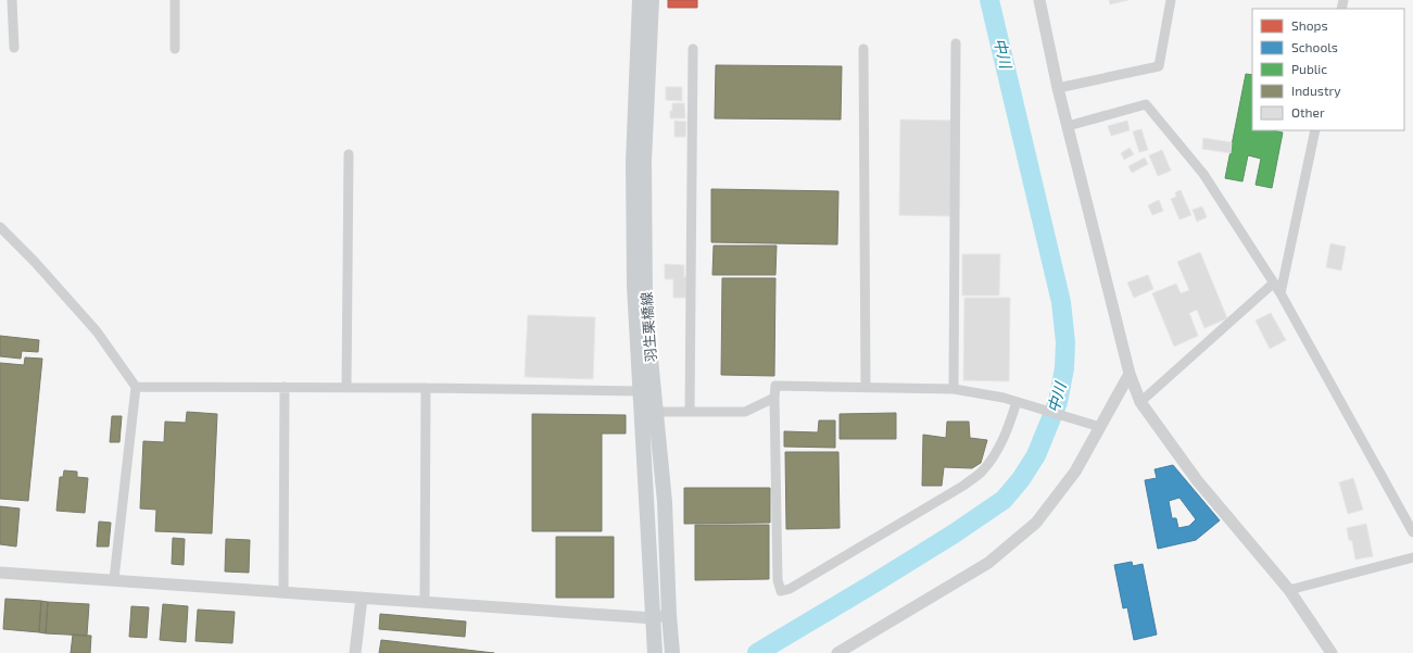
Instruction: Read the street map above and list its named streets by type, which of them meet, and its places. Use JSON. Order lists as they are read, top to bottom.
{
  "streets": {
    "main road": ["羽生栗橋線"]
  },
  "water": ["中川"],
  "legend": [
    "Shops",
    "Schools",
    "Public",
    "Industry",
    "Other"
  ]
}
